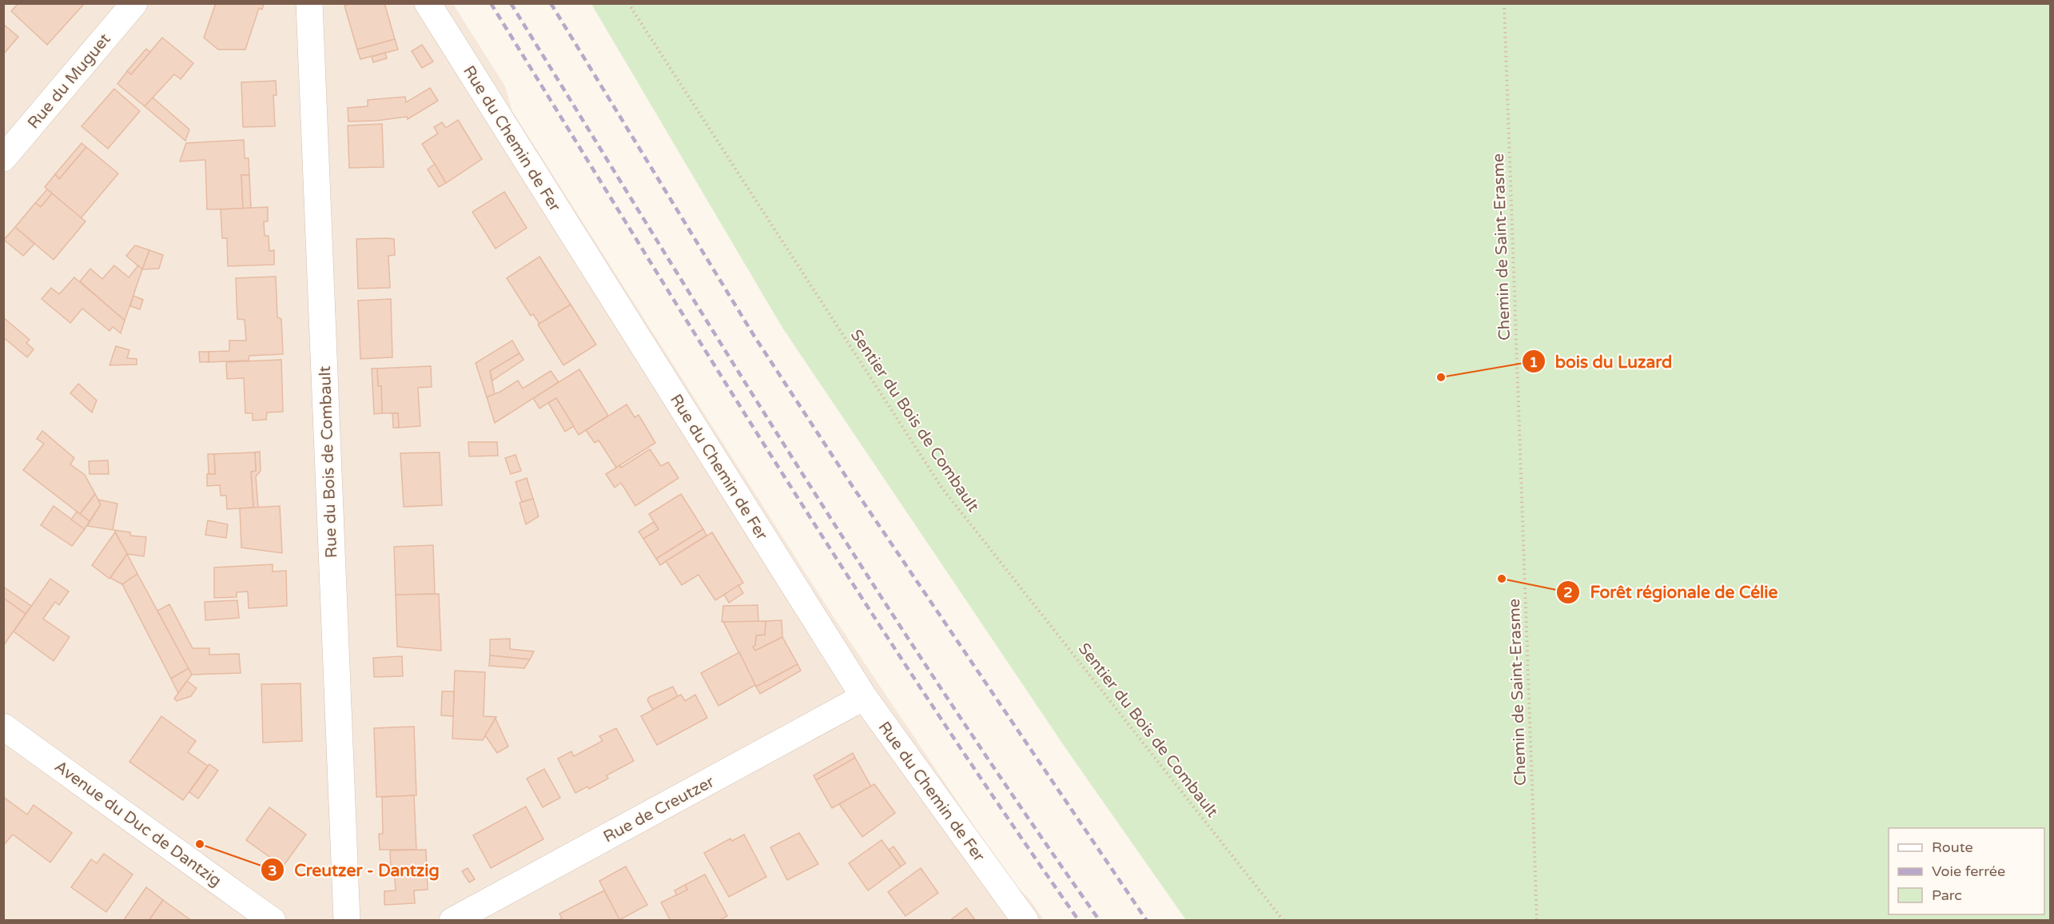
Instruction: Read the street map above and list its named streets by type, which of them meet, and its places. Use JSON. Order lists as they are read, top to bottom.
{
  "streets": {
    "street": [
      "Rue du Muguet",
      "Rue du Chemin de Fer",
      "Rue du Bois de Combault",
      "Rue de Creutzer",
      "Avenue du Duc de Dantzig"
    ],
    "path": ["Chemin de Saint-Erasme", "Sentier du Bois de Combault"]
  },
  "crossings": [
    ["Rue du Chemin de Fer", "Rue de Creutzer"]
  ],
  "places": ["bois du Luzard", "Forêt régionale de Célie", "Creutzer - Dantzig"],
  "legend": ["Route", "Voie ferrée", "Parc"]
}
